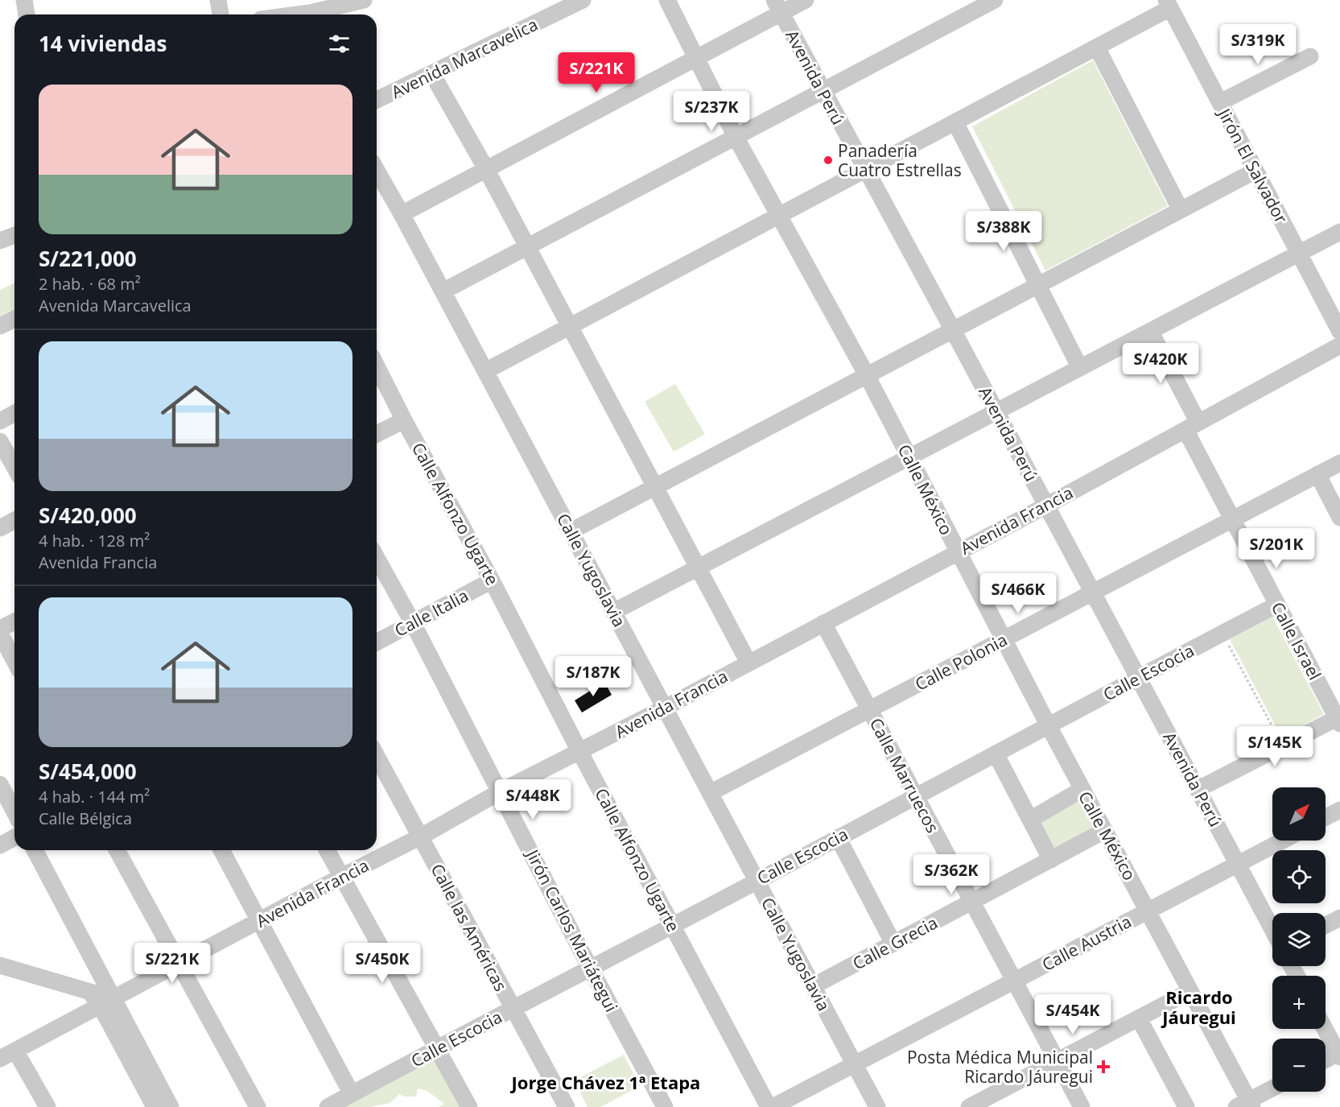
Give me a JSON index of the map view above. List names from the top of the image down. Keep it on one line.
{"streets":{"street":["Avenida Marcavelica","Avenida Perú","Jirón El Salvador","Calle México","Calle Alfonzo Ugarte","Avenida Francia","Calle Yugoslavia","Calle Italia","Calle Israel","Calle Polonia","Calle Escocia","Calle Marruecos","Calle las Américas","Jirón Carlos Mariátegui","Calle Grecia","Calle Austria"]},"crossings":[["Avenida Perú","Avenida Francia"],["Avenida Perú","Calle Polonia"],["Avenida Perú","Calle Escocia"],["Avenida Perú","Calle Austria"],["Calle México","Avenida Francia"],["Calle México","Calle Polonia"],["Calle México","Calle Escocia"],["Calle México","Calle Grecia"],["Calle México","Calle Austria"],["Calle Alfonzo Ugarte","Avenida Francia"],["Calle Alfonzo Ugarte","Calle Italia"],["Calle Alfonzo Ugarte","Calle Escocia"],["Calle Alfonzo Ugarte","Calle Austria"],["Avenida Francia","Calle Yugoslavia"],["Avenida Francia","Calle Israel"],["Avenida Francia","Calle Marruecos"],["Avenida Francia","Calle las Américas"],["Avenida Francia","Jirón Carlos Mariátegui"],["Calle Yugoslavia","Calle Polonia"],["Calle Yugoslavia","Calle Escocia"],["Calle Yugoslavia","Calle Grecia"],["Calle Yugoslavia","Calle Austria"],["Calle Italia","Jirón Carlos Mariátegui"],["Calle Israel","Calle Polonia"],["Calle Israel","Calle Escocia"],["Calle Polonia","Calle Marruecos"],["Calle Escocia","Calle Marruecos"],["Calle Escocia","Calle las Américas"],["Calle Escocia","Jirón Carlos Mariátegui"],["Calle Marruecos","Calle Grecia"],["Calle Marruecos","Calle Austria"]],"districts":["Ricardo Jáuregui","Jorge Chávez 1ª Etapa"],"places":{"other":["Panadería Cuatro Estrellas"],"health":["Posta Médica Municipal Ricardo Jáuregui"]},"north":"top right","page":{"heading":"14 viviendas","price":["S/319K","S/221K","S/237K","S/388K","S/420K","S/201K","S/466K","S/187K","S/145K","S/448K","S/362K","S/221K","S/450K","S/454K"],"list":[{"name":"S/221,000","note":"2 hab. · 68 m² · Avenida Marcavelica"},{"name":"S/420,000","note":"4 hab. · 128 m² · Avenida Francia"},{"name":"S/454,000","note":"4 hab. · 144 m² · Calle Bélgica"}],"map_buttons":["+","−"]}}
